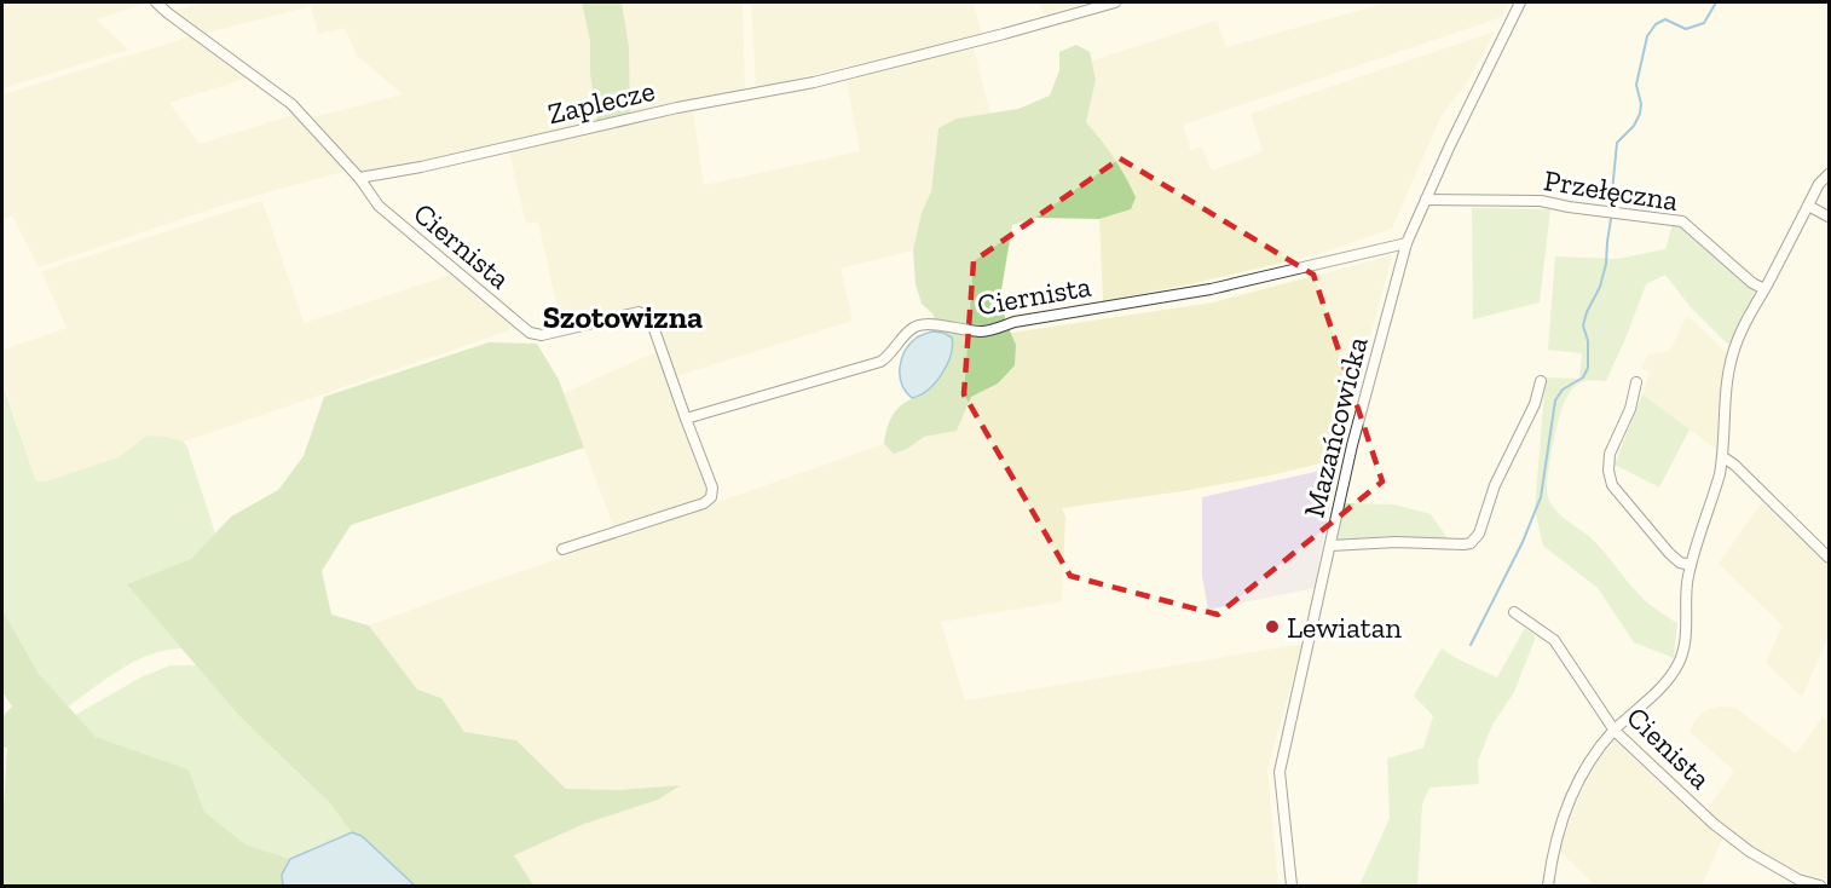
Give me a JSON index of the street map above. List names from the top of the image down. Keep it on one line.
{"streets":{"street":["Zaplecze","Przełęczna","Ciernista","Mazańcowicka","Cienista"]},"crossings":[["Zaplecze","Ciernista"],["Przełęczna","Mazańcowicka"],["Ciernista","Mazańcowicka"]],"districts":["Szotowizna"],"places":["Lewiatan"]}
